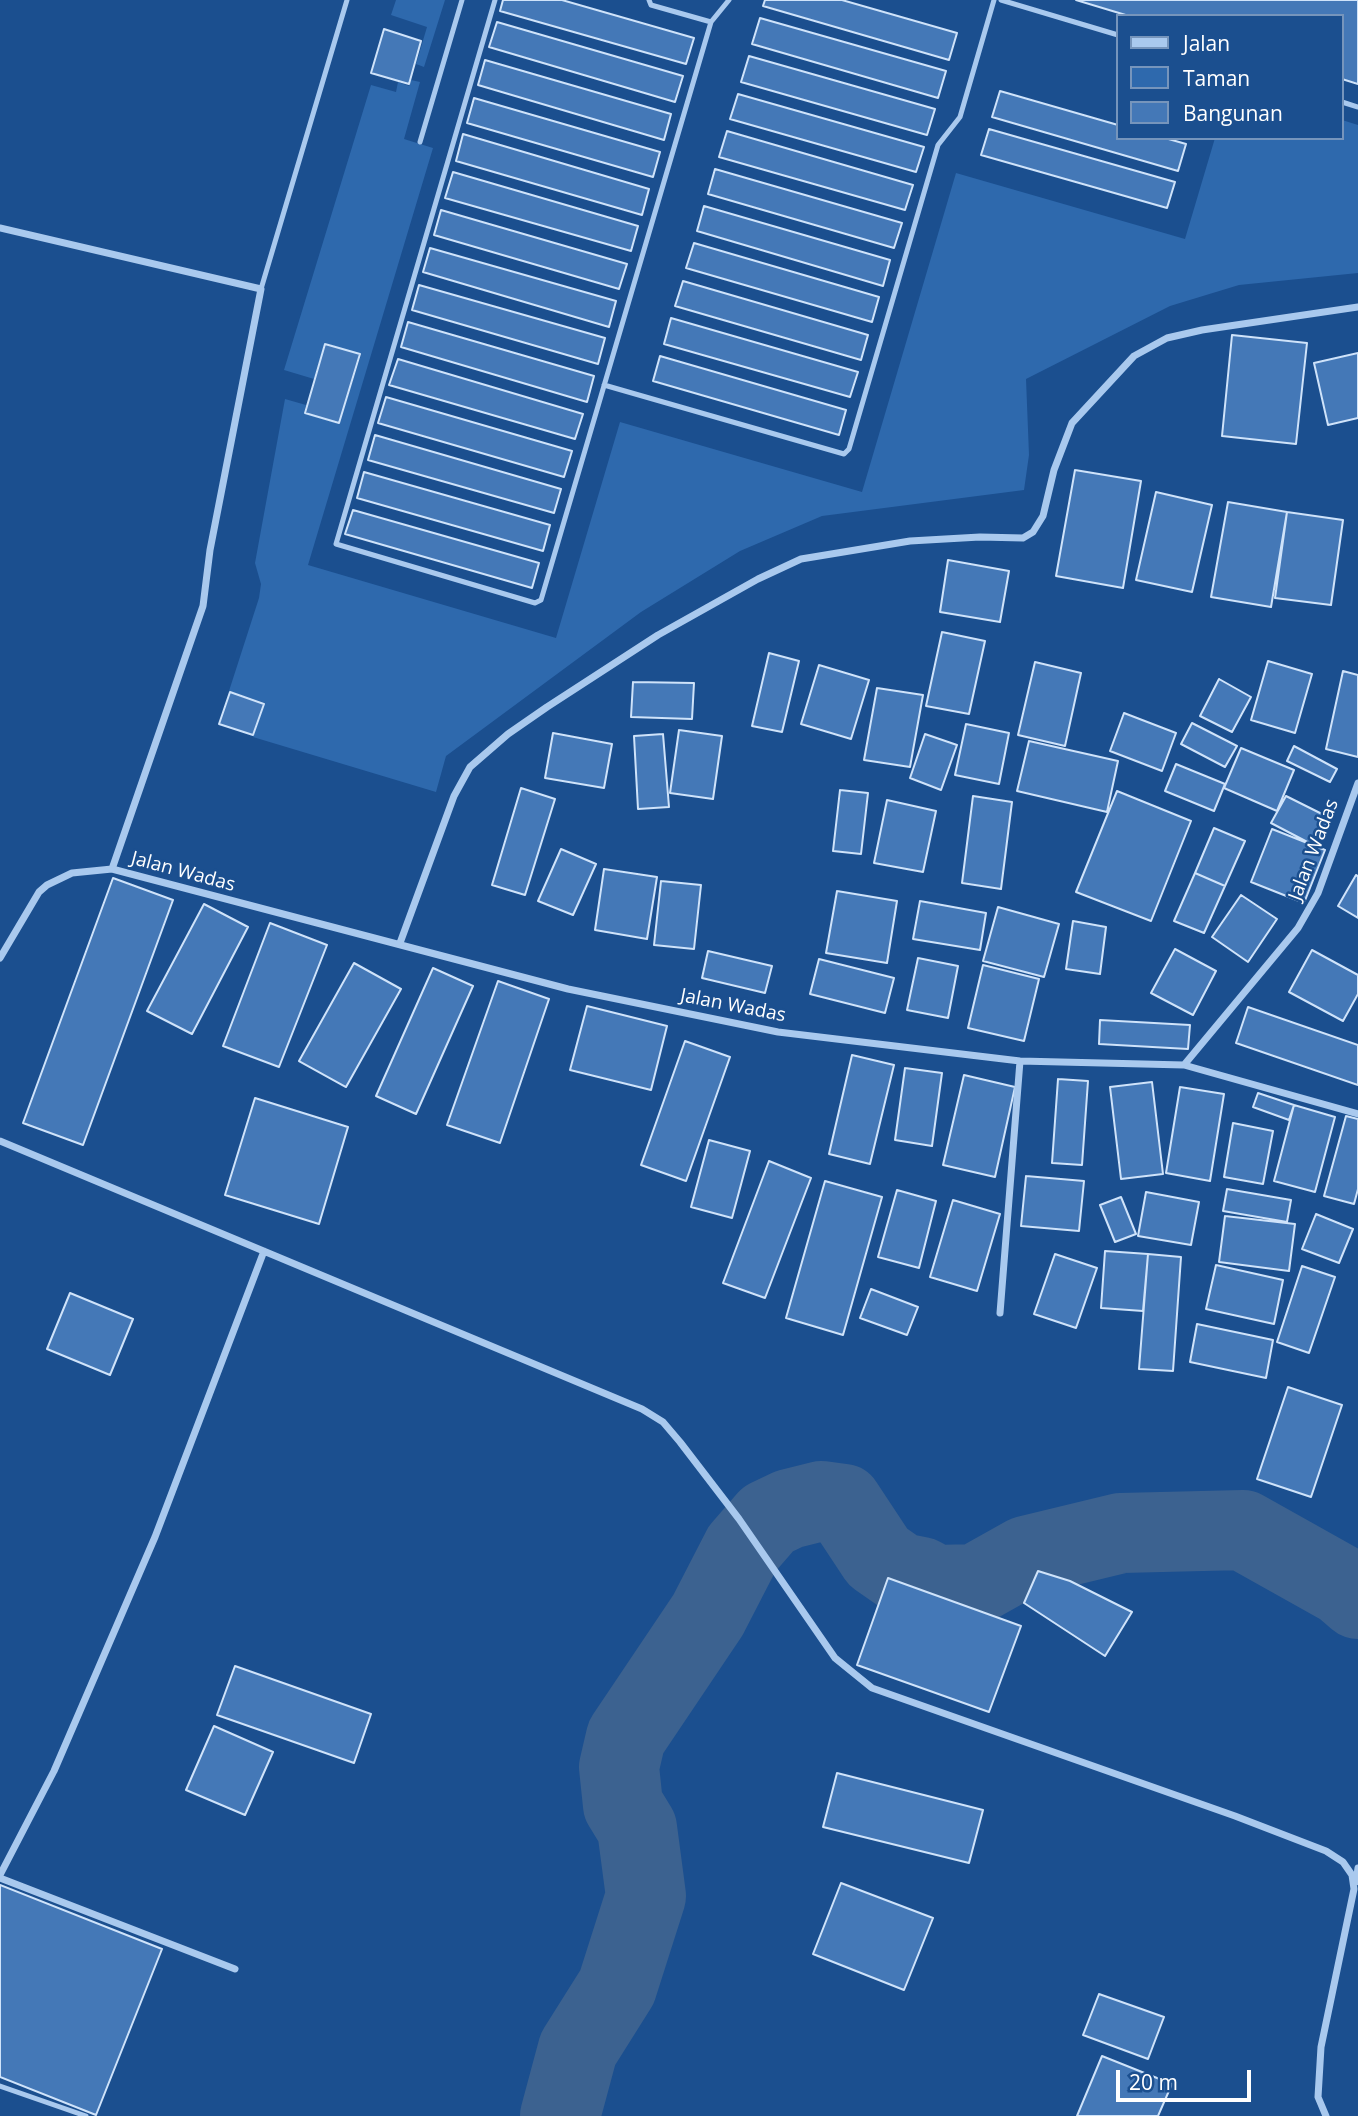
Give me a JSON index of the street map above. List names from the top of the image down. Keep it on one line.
{"streets":{"street":["Jalan Wadas"]},"legend":["Jalan","Taman","Bangunan"],"scale_bar":"20 m"}
